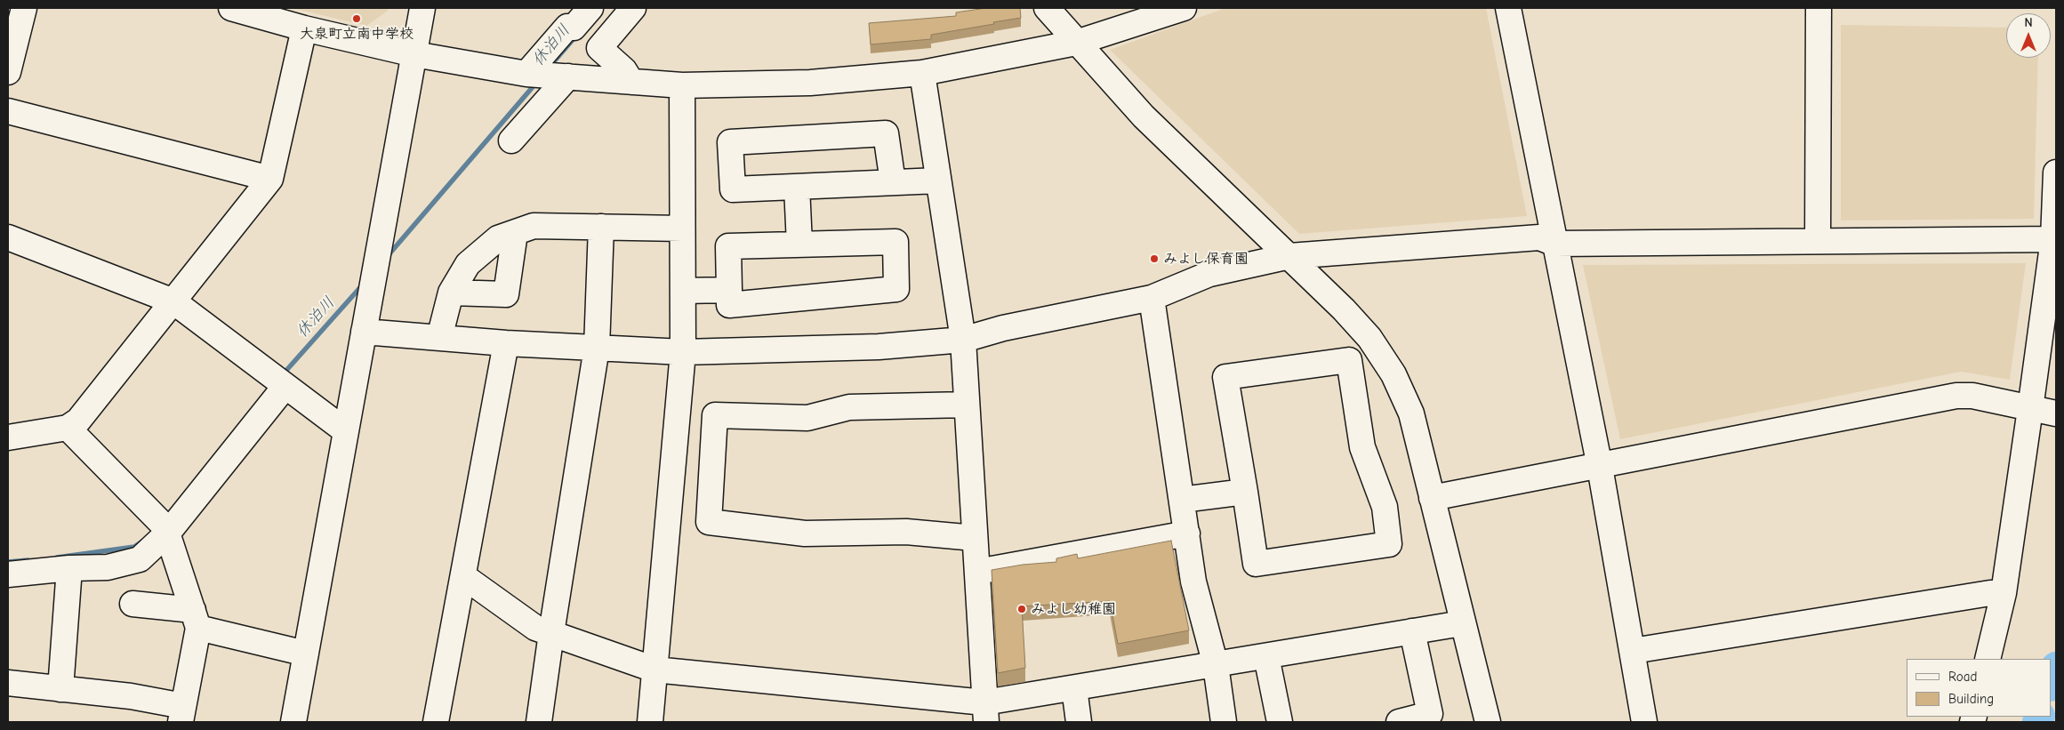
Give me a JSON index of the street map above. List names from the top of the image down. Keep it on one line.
{"water":["休泊川"],"places":["大泉町立南中学校","みよし保育園","みよし幼稚園"],"legend":["Road","Building"],"north":"top"}
